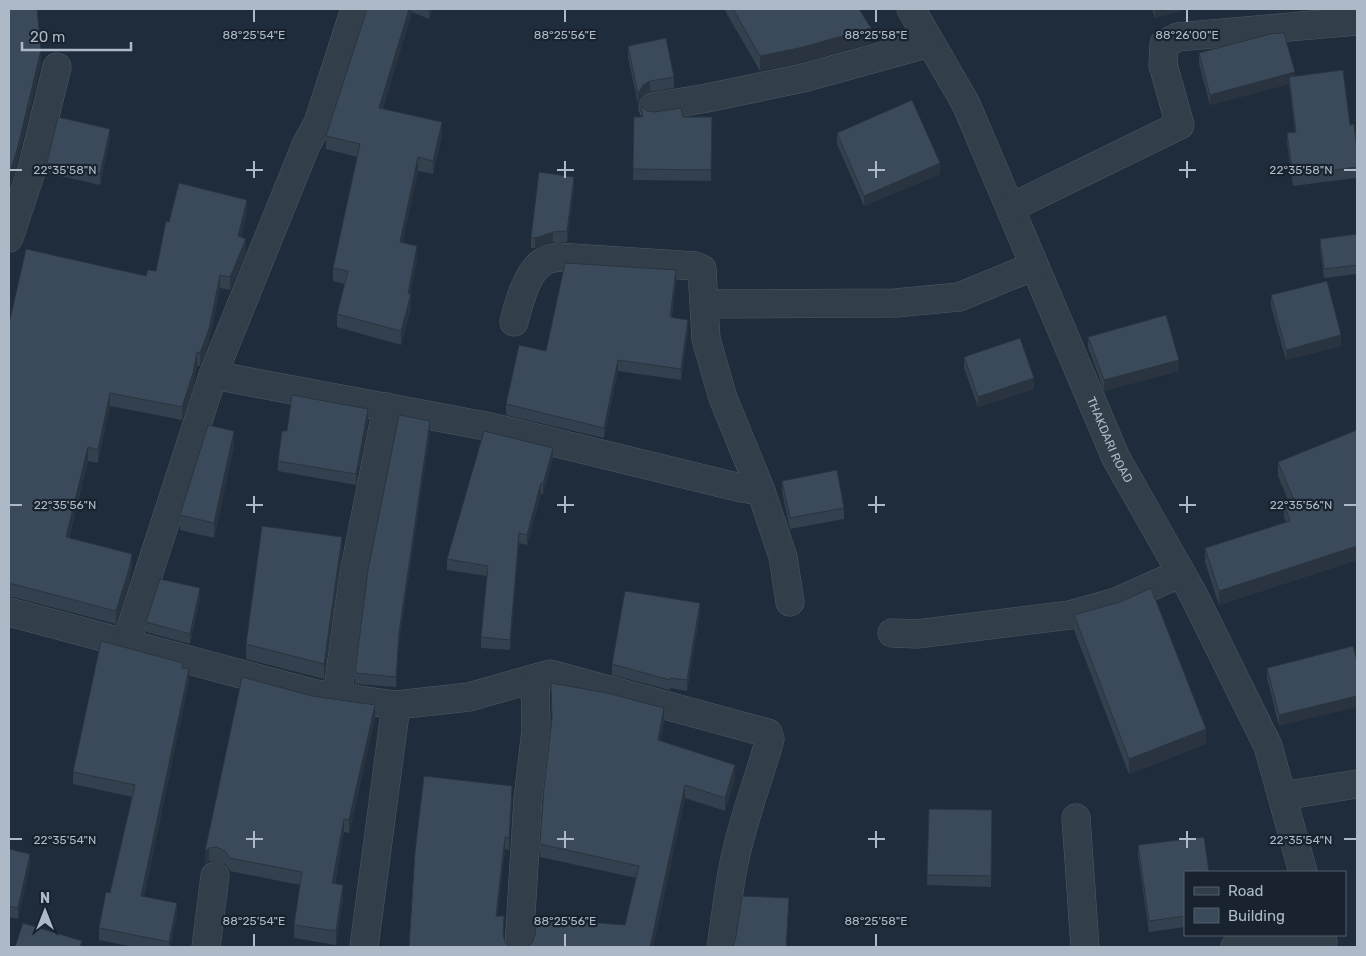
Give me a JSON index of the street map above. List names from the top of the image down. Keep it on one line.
{"streets":{"street":["THAKDARI ROAD"]},"legend":["Road","Building"],"scale_bar":"20 m","north":"top","coordinates":["88°25'54\"E","88°25'56\"E","88°25'58\"E","88°26'00\"E","22°35'58\"N","22°35'56\"N","22°35'54\"N"]}
